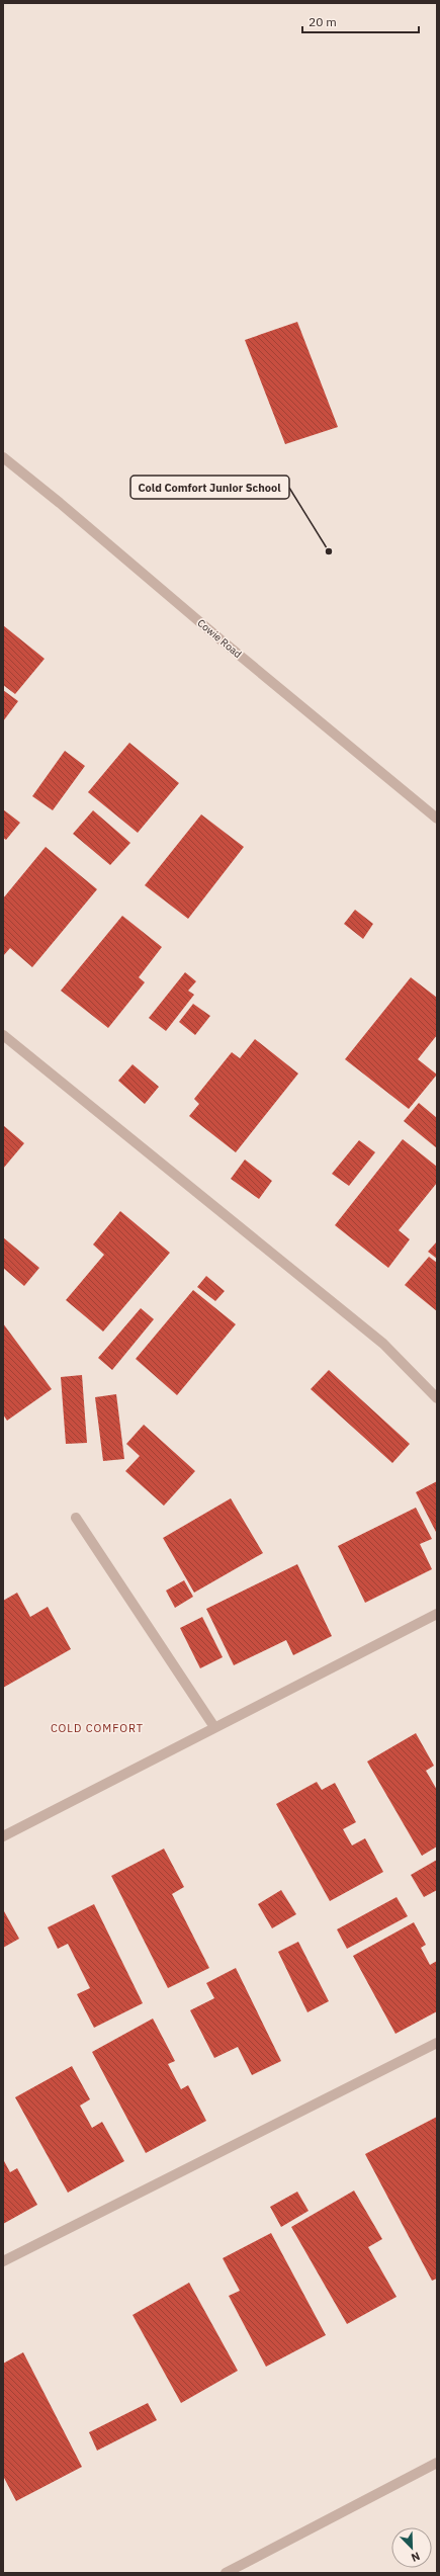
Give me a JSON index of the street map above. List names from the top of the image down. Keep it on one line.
{"streets":{"street":["Cowie Road"]},"districts":["COLD COMFORT"],"places":["Cold Comfort Junior School"],"scale_bar":"20 m","north":"bottom right"}
